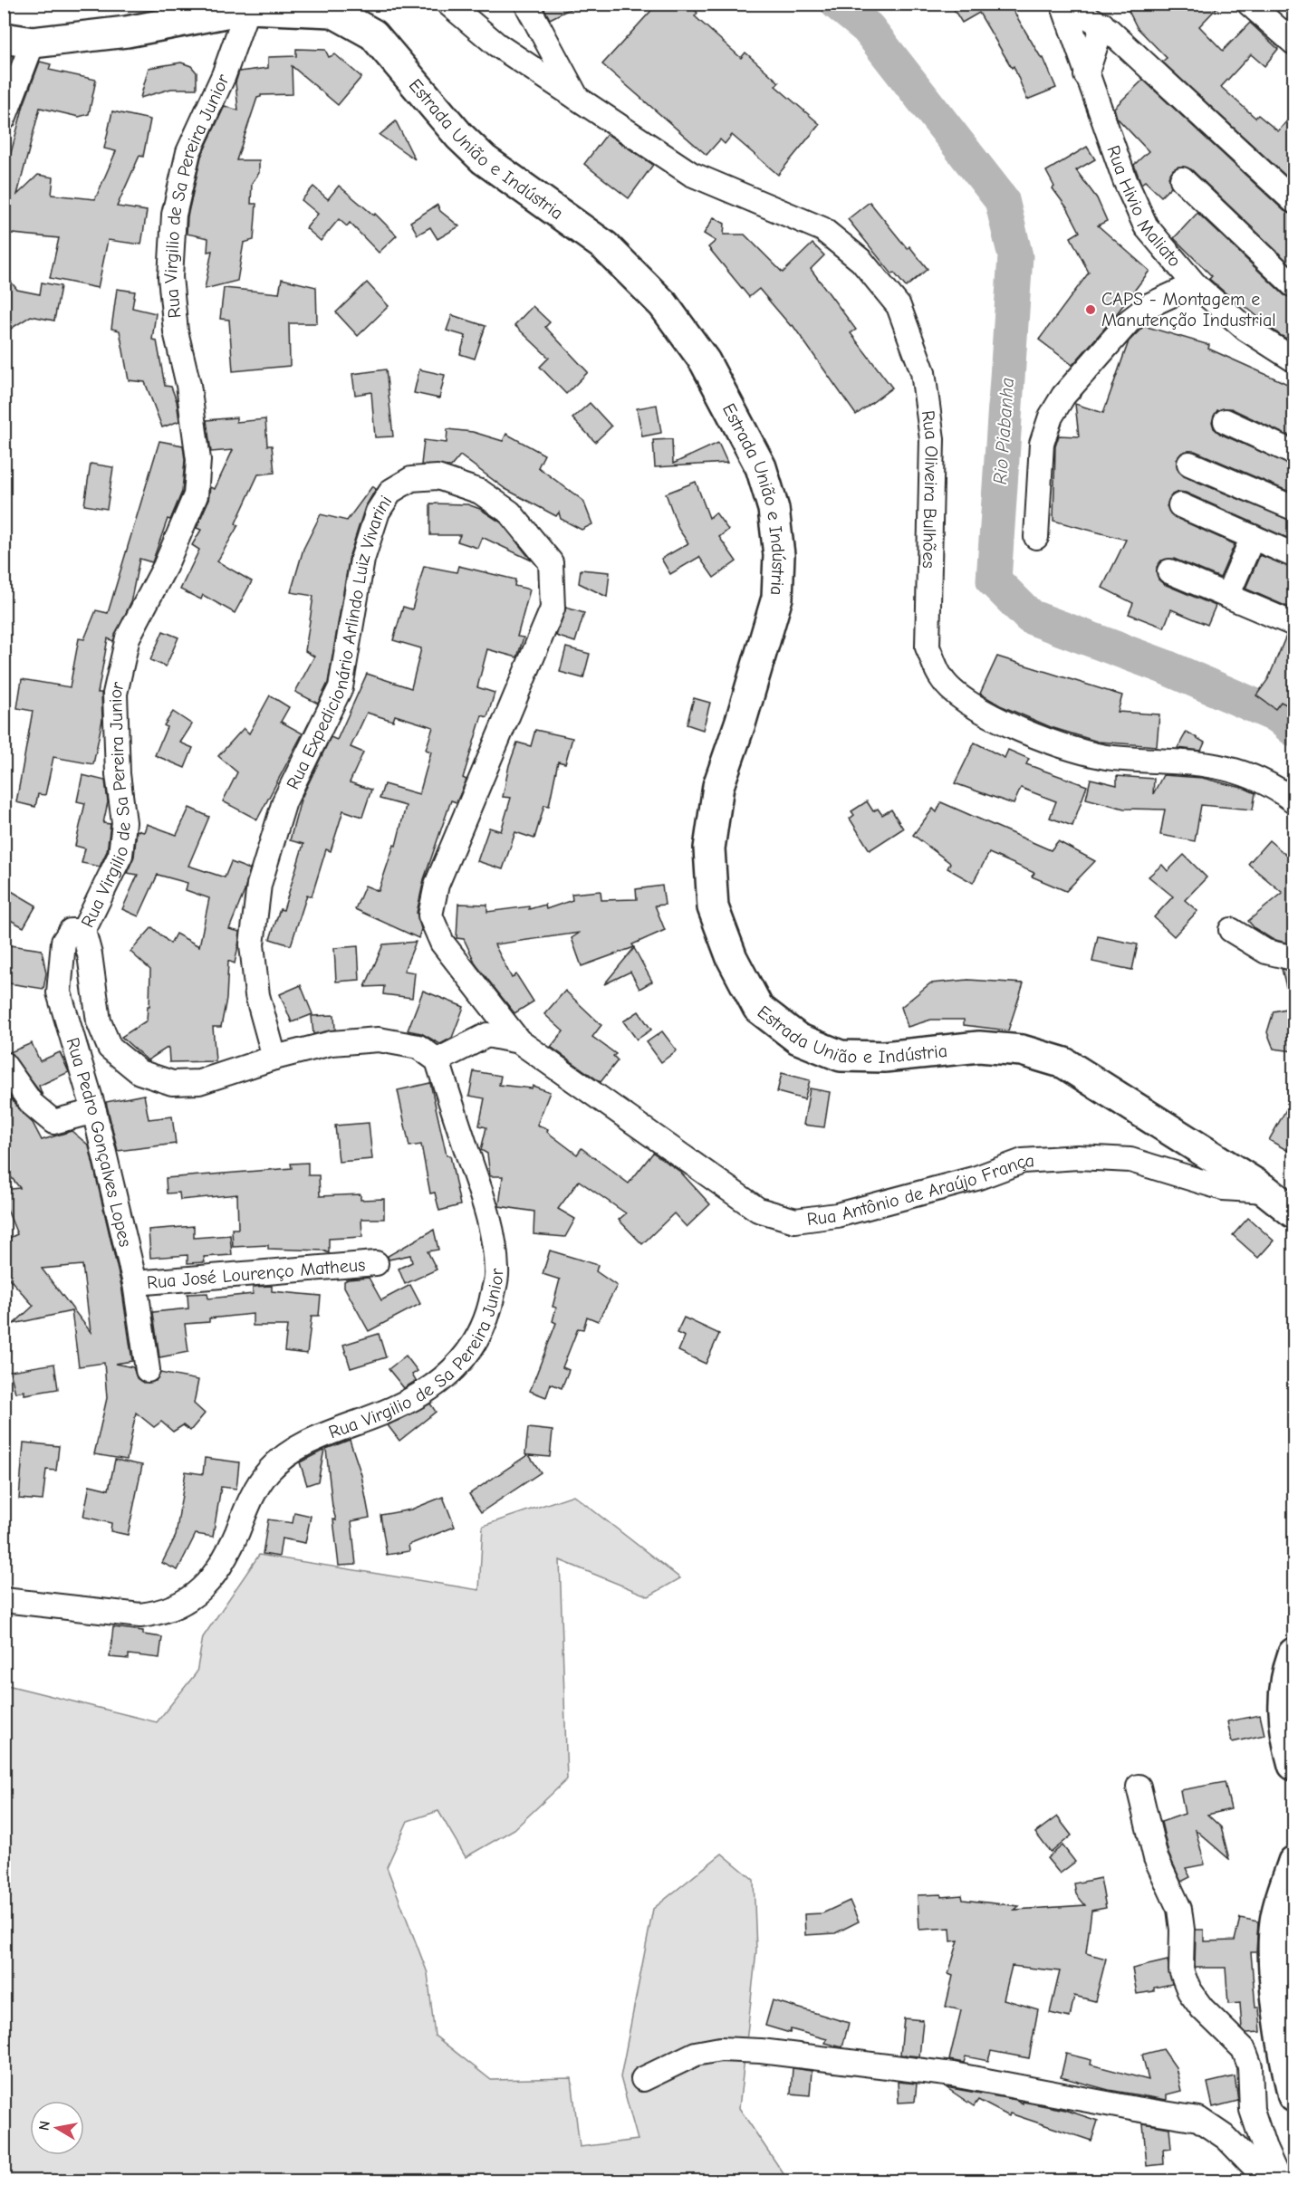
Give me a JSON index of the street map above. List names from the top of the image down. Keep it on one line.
{"streets":{"main road":["Estrada União e Indústria"],"street":["Rua Virgilio de Sa Pereira Junior","Rua Hivio Maliato","Rua Oliveira Bulhões","Rua Expedicionário Arlindo Luiz Vivarini","Rua Pedro Gonçalves Lopes","Rua Antônio de Araújo França","Rua José Lourenço Matheus"]},"crossings":[["Estrada União e Indústria","Rua Virgilio de Sa Pereira Junior"],["Estrada União e Indústria","Rua Antônio de Araújo França"],["Rua Virgilio de Sa Pereira Junior","Rua Expedicionário Arlindo Luiz Vivarini"],["Rua Virgilio de Sa Pereira Junior","Rua Pedro Gonçalves Lopes"],["Rua Virgilio de Sa Pereira Junior","Rua Antônio de Araújo França"],["Rua Expedicionário Arlindo Luiz Vivarini","Rua Antônio de Araújo França"],["Rua Pedro Gonçalves Lopes","Rua José Lourenço Matheus"]],"water":["Rio Piabanha"],"places":["CAPS - Montagem e Manutenção Industrial"],"north":"left"}
